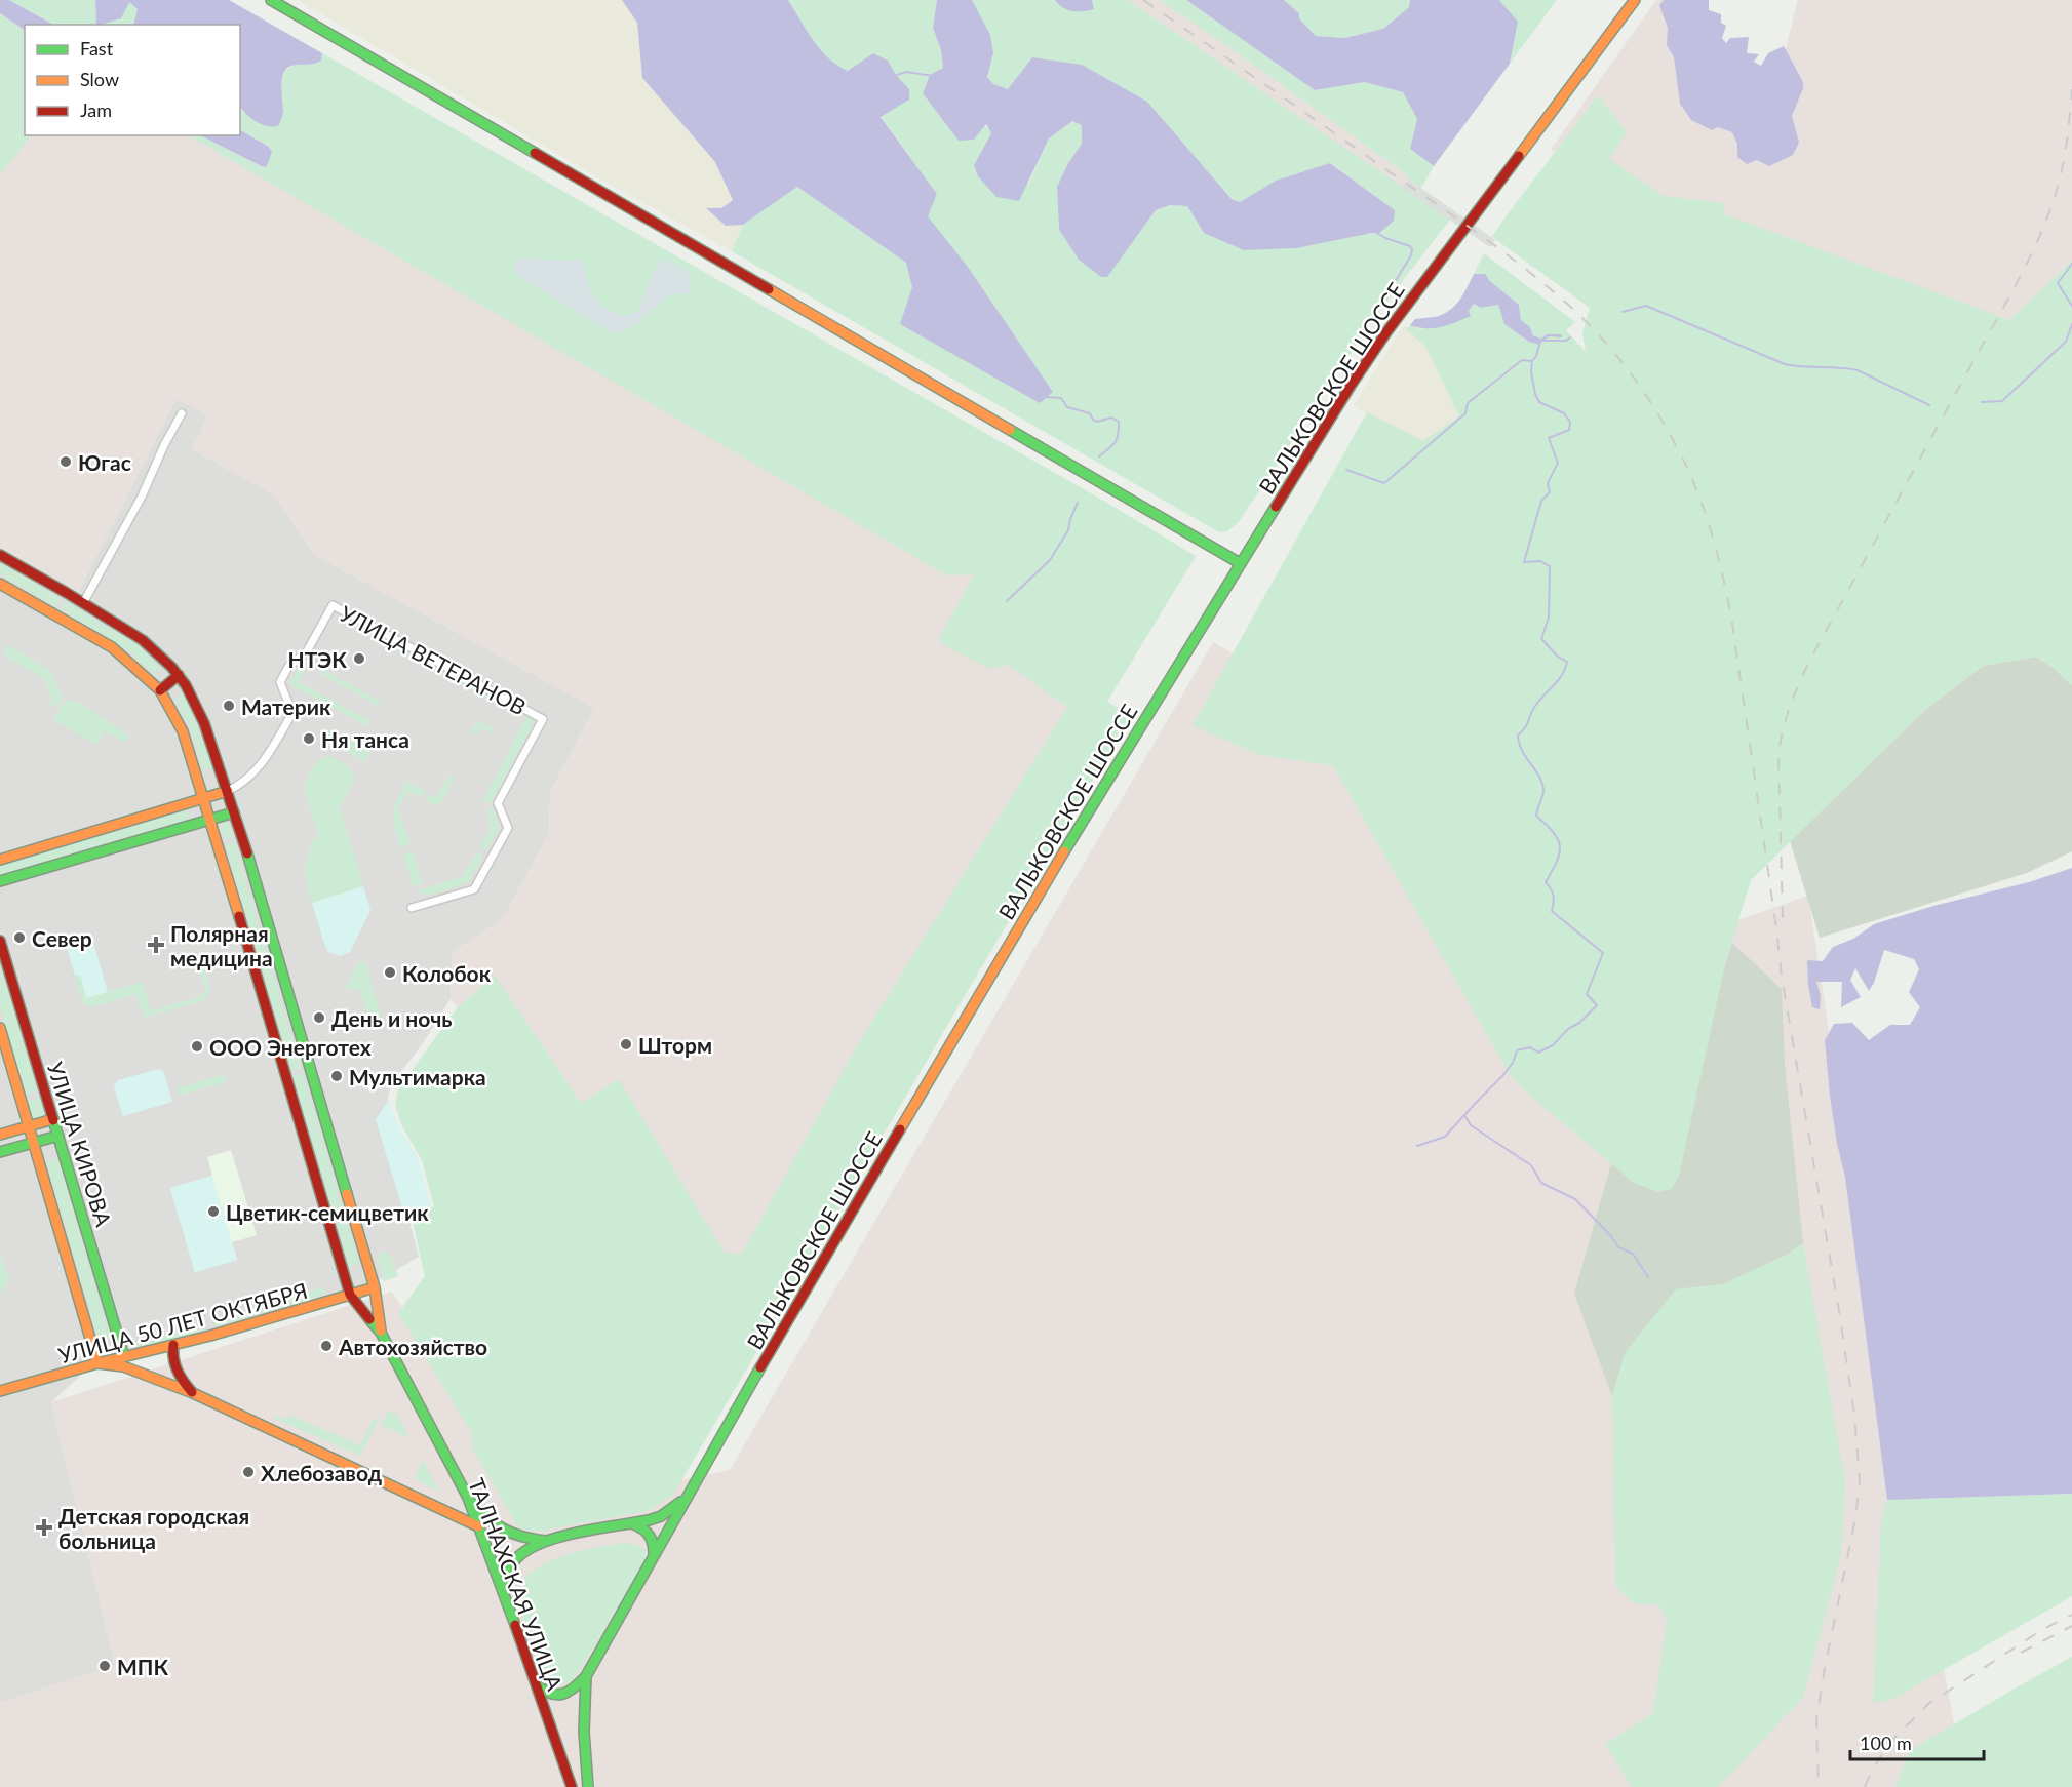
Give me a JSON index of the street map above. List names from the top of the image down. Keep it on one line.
{"streets":{"street":["ВАЛЬКОВСКОЕ ШОССЕ","УЛИЦА ВЕТЕРАНОВ","УЛИЦА КИРОВА","УЛИЦА 50 ЛЕТ ОКТЯБРЯ","ТАЛНАХСКАЯ УЛИЦА"]},"crossings":[["ВАЛЬКОВСКОЕ ШОССЕ","ТАЛНАХСКАЯ УЛИЦА"],["УЛИЦА ВЕТЕРАНОВ","ТАЛНАХСКАЯ УЛИЦА"],["УЛИЦА КИРОВА","УЛИЦА 50 ЛЕТ ОКТЯБРЯ"],["УЛИЦА 50 ЛЕТ ОКТЯБРЯ","ТАЛНАХСКАЯ УЛИЦА"]],"places":{"other":["Югас","НТЭК","Материк","Ня танса","Север","Колобок","День и ночь","Шторм","ООО Энерготех","Мультимарка","Цветик-семицветик","Автохозяйство","Хлебозавод","МПК"],"health":["Полярная медицина","Детская городская больница"]},"legend":["Fast","Slow","Jam"],"scale_bar":"100 m"}
